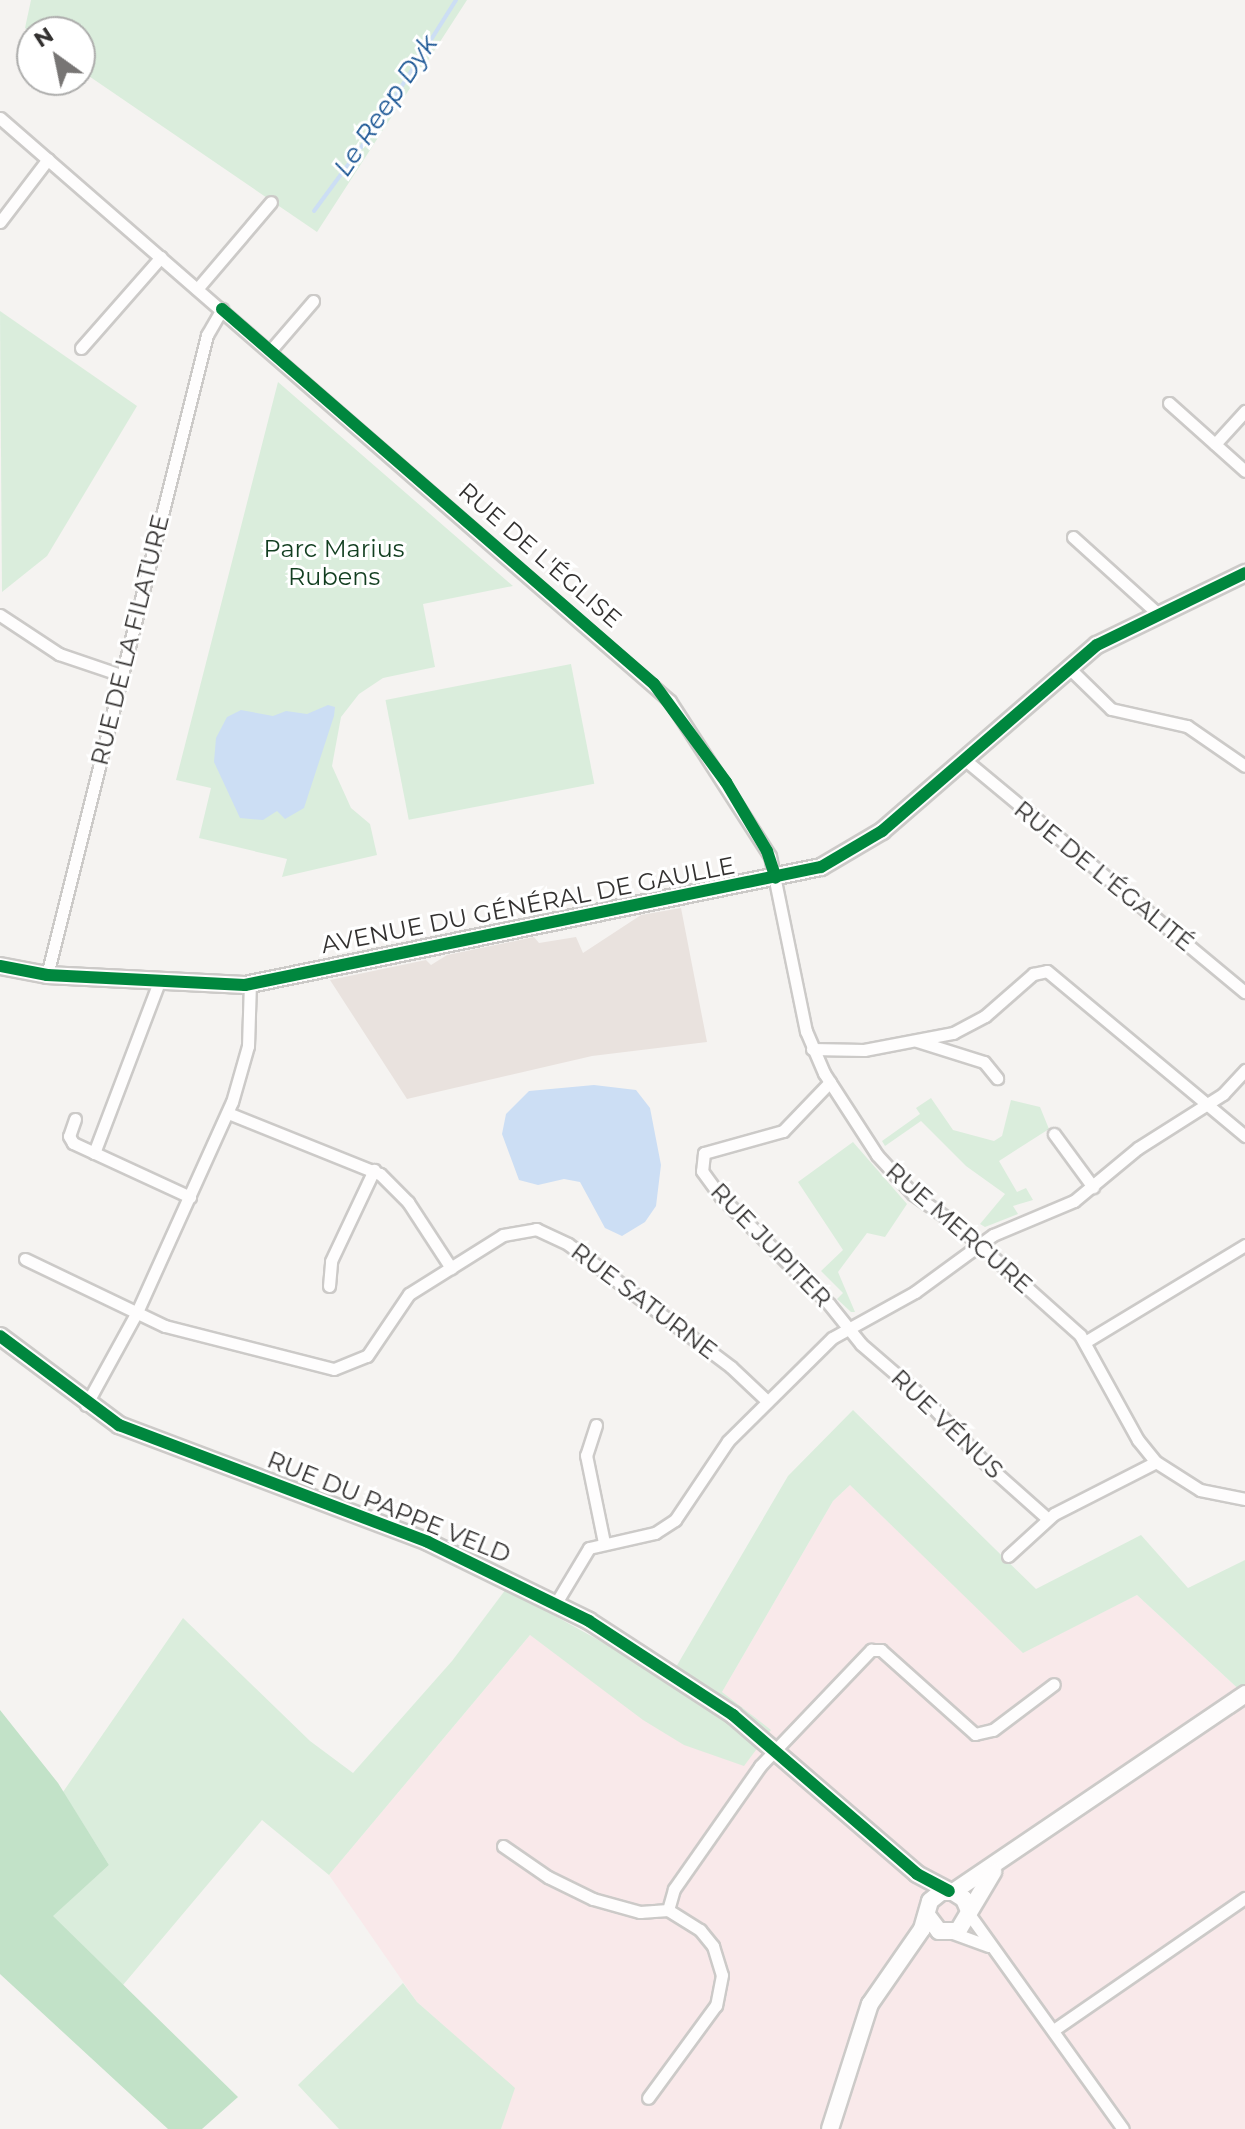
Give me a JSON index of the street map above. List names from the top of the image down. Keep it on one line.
{"streets":{"street":["RUE DE L'ÉGLISE","RUE DE LA FILATURE","RUE DE L'ÉGALITÉ","AVENUE DU GÉNÉRAL DE GAULLE","RUE MERCURE","RUE JUPITER","RUE SATURNE","RUE VÉNUS","RUE DU PAPPE VELD"]},"crossings":[["RUE DE L'ÉGLISE","RUE DE LA FILATURE"],["RUE DE L'ÉGLISE","AVENUE DU GÉNÉRAL DE GAULLE"],["RUE DE L'ÉGLISE","RUE MERCURE"],["RUE DE LA FILATURE","AVENUE DU GÉNÉRAL DE GAULLE"],["RUE DE L'ÉGALITÉ","AVENUE DU GÉNÉRAL DE GAULLE"],["AVENUE DU GÉNÉRAL DE GAULLE","RUE MERCURE"],["RUE MERCURE","RUE JUPITER"],["RUE JUPITER","RUE VÉNUS"]],"water":["Le Reep Dyk"],"parks":["Parc Marius Rubens"],"north":"top left"}
